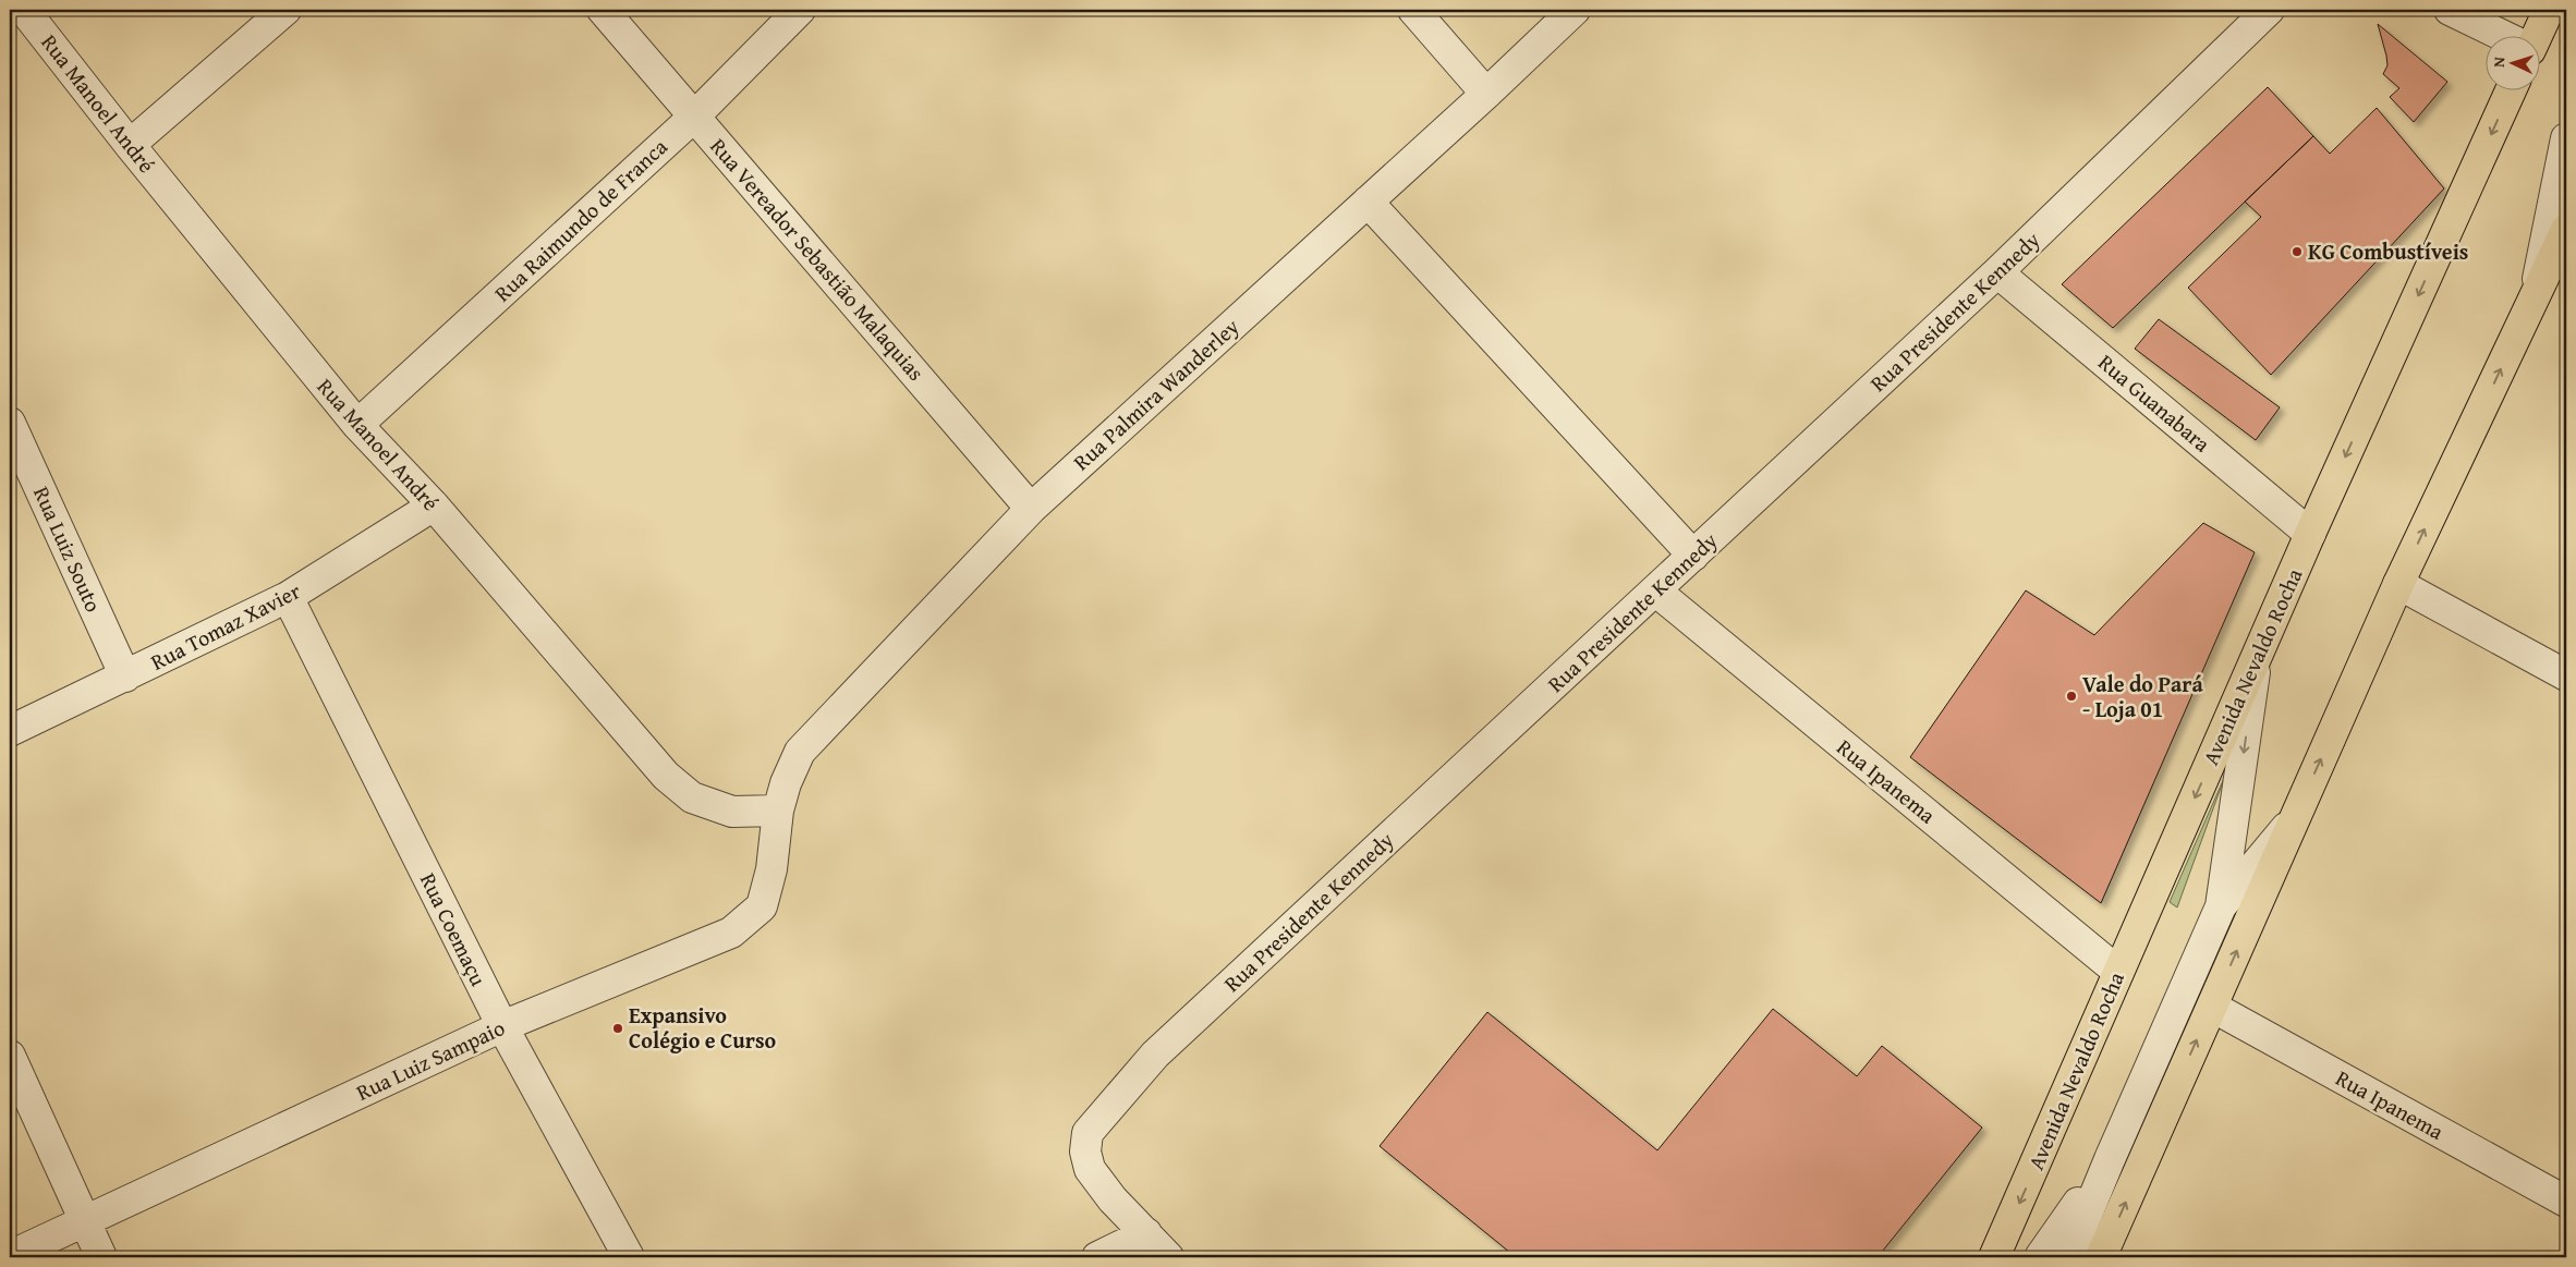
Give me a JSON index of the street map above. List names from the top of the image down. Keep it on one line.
{"streets":{"highway":["Avenida Nevaldo Rocha"],"street":["Rua Manoel André","Rua Raimundo de Franca","Rua Vereador Sebastião Malaquias","Rua Presidente Kennedy","Rua Palmira Wanderley","Rua Guanabara","Rua Luiz Souto","Rua Tomaz Xavier","Rua Ipanema","Rua Coemaçu","Rua Luiz Sampaio"]},"crossings":[["Rua Manoel André","Rua Raimundo de Franca"],["Rua Manoel André","Rua Palmira Wanderley"],["Rua Manoel André","Rua Tomaz Xavier"],["Rua Manoel André","Rua Luiz Sampaio"],["Rua Raimundo de Franca","Rua Vereador Sebastião Malaquias"],["Rua Vereador Sebastião Malaquias","Rua Palmira Wanderley"],["Rua Presidente Kennedy","Rua Guanabara"],["Rua Presidente Kennedy","Rua Ipanema"],["Rua Palmira Wanderley","Rua Luiz Sampaio"],["Rua Guanabara","Avenida Nevaldo Rocha"],["Rua Luiz Souto","Rua Tomaz Xavier"],["Rua Tomaz Xavier","Rua Coemaçu"],["Avenida Nevaldo Rocha","Rua Ipanema"],["Rua Coemaçu","Rua Luiz Sampaio"]],"places":["KG Combustíveis","Vale do Pará - Loja 01","Expansivo Colégio e Curso"],"north":"left"}
